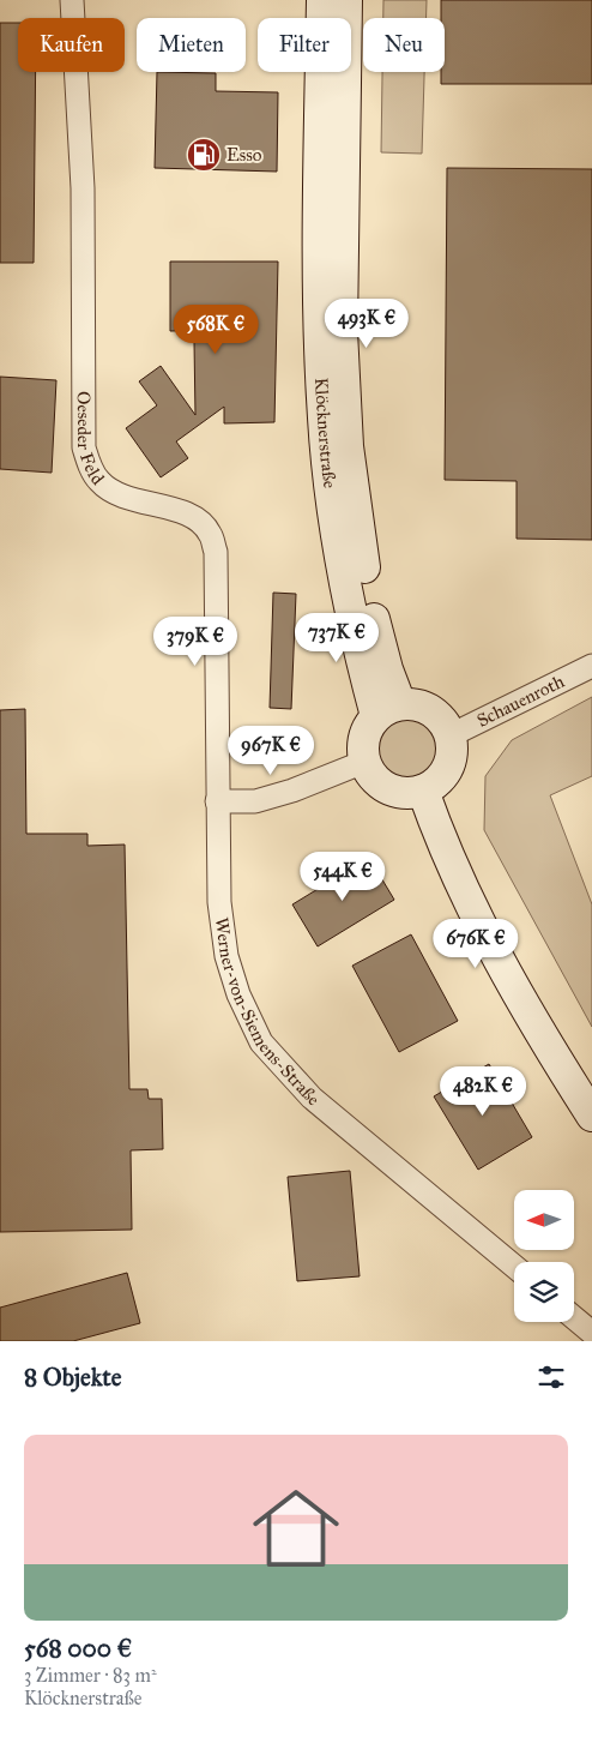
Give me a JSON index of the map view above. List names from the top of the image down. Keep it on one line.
{"streets":{"main road":["Klöcknerstraße"],"street":["Oeseder Feld","Schauenroth","Werner-von-Siemens-Straße"]},"crossings":[["Klöcknerstraße","Schauenroth"],["Oeseder Feld","Werner-von-Siemens-Straße"]],"places":{"fuel station":["Esso"]},"north":"left","page":{"chip":["Kaufen","Mieten","Filter","Neu"],"price":["493K €","568K €","737K €","379K €","967K €","544K €","676K €","482K €"],"heading":"8 Objekte","list":[{"name":"568 000 €","note":"3 Zimmer · 83 m² · Klöcknerstraße"}]}}
